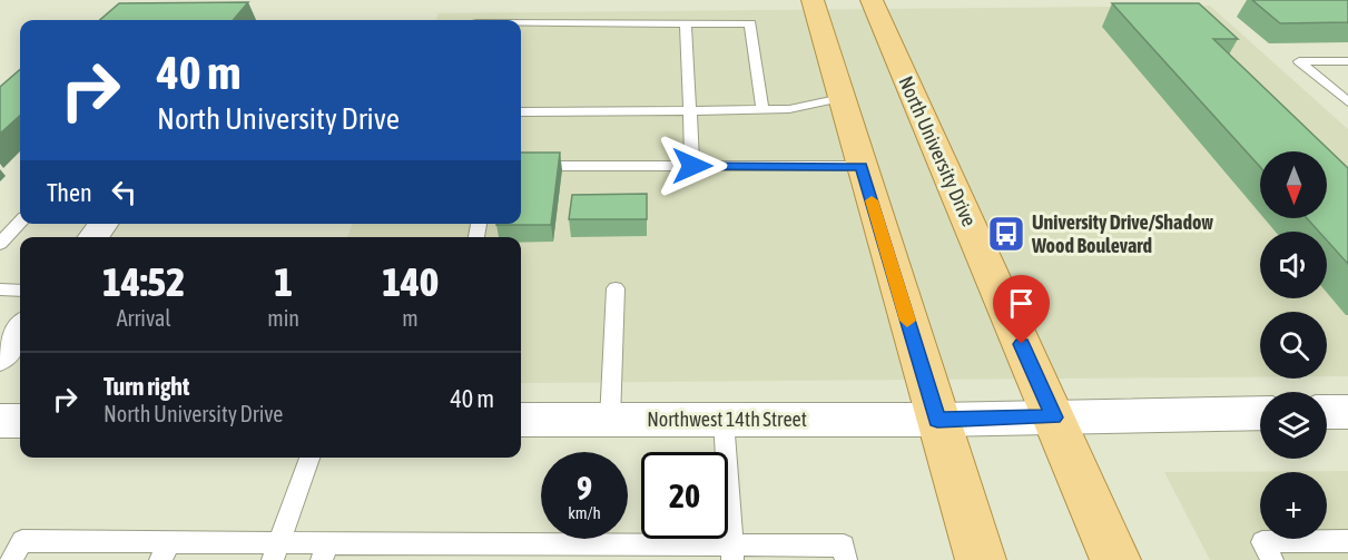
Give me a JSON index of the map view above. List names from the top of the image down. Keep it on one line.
{"streets":{"main road":["North University Drive"],"street":["Northwest 14th Street"]},"crossings":[["North University Drive","Northwest 14th Street"]],"places":{"bus stop":["University Drive/Shadow Wood Boulevard"]},"north":"bottom","page":{"turn":["40 m","North University Drive"],"map_buttons":"+","then":"Then","eta":["14:52","Arrival","1","min","140","m"],"list":[{"name":"Turn right","note":"North University Drive","value":"40 m"}],"speed":"9 km/h","limit":"20"}}
